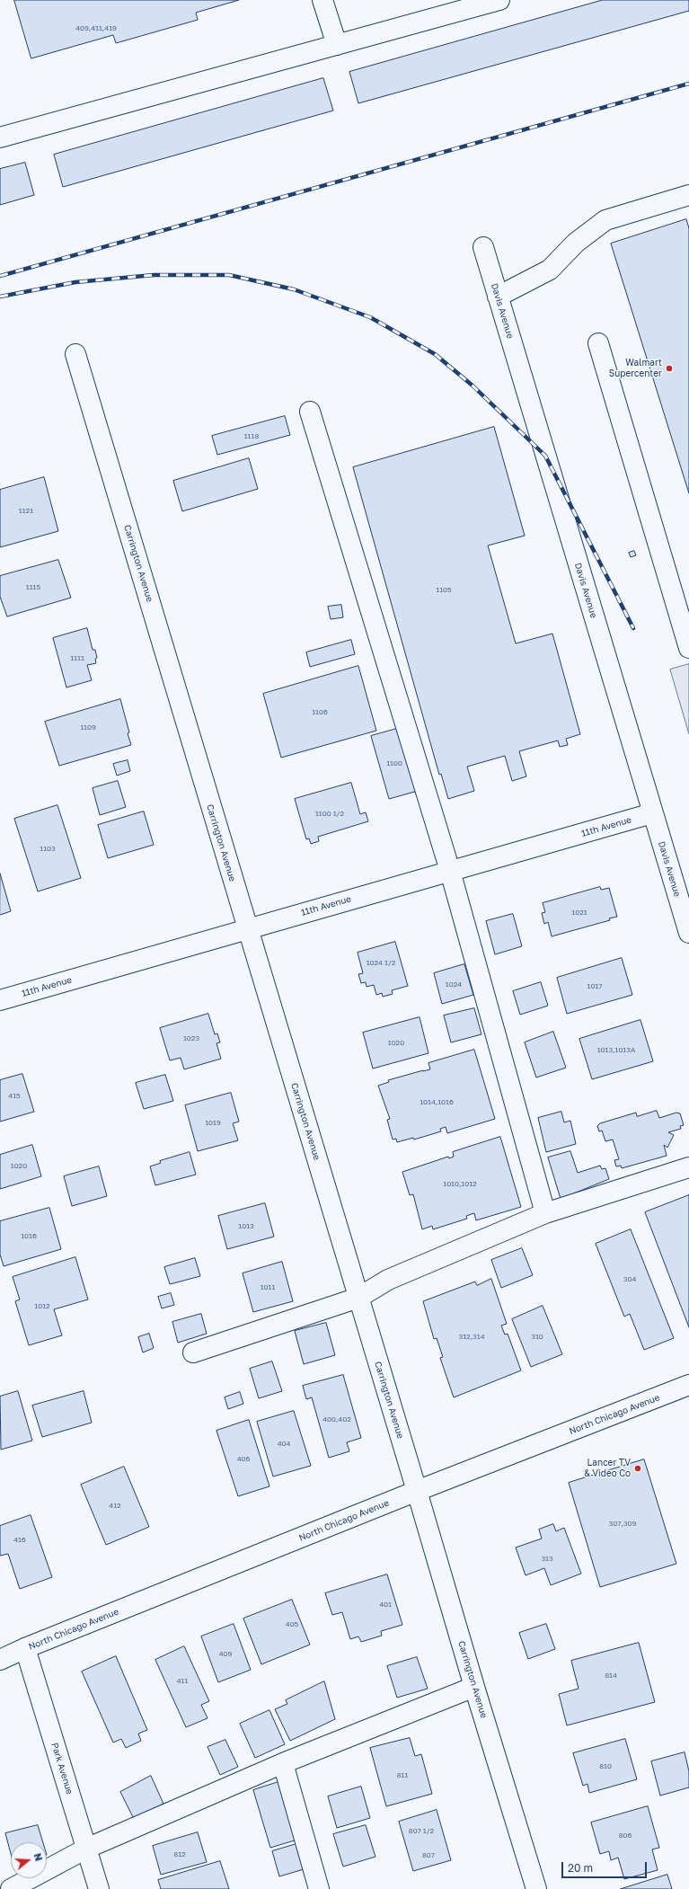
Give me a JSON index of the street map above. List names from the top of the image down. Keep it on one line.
{"streets":{"street":["Davis Avenue","Carrington Avenue","11th Avenue","North Chicago Avenue","Park Avenue"]},"crossings":[["Davis Avenue","11th Avenue"],["Carrington Avenue","11th Avenue"],["Carrington Avenue","North Chicago Avenue"],["North Chicago Avenue","Park Avenue"]],"places":["Walmart Supercenter","Lancer TV & Video Co"],"house_numbers":["409,411,419","1118","1121","1115","1105","1111","1106","1109","1100","1100 1/2","1103","1021","1024 1/2","1024","1017","1023","1020","1013,1013A","415","1014,1016","1019","1020","1010,1012","1013","1016","304","1011","1012","312,314","310","400,402","404","406","412","307,309","416","313","401","405","409","814","411","810","811","807 1/2","806","812","807"],"scale_bar":"20 m","north":"right"}
